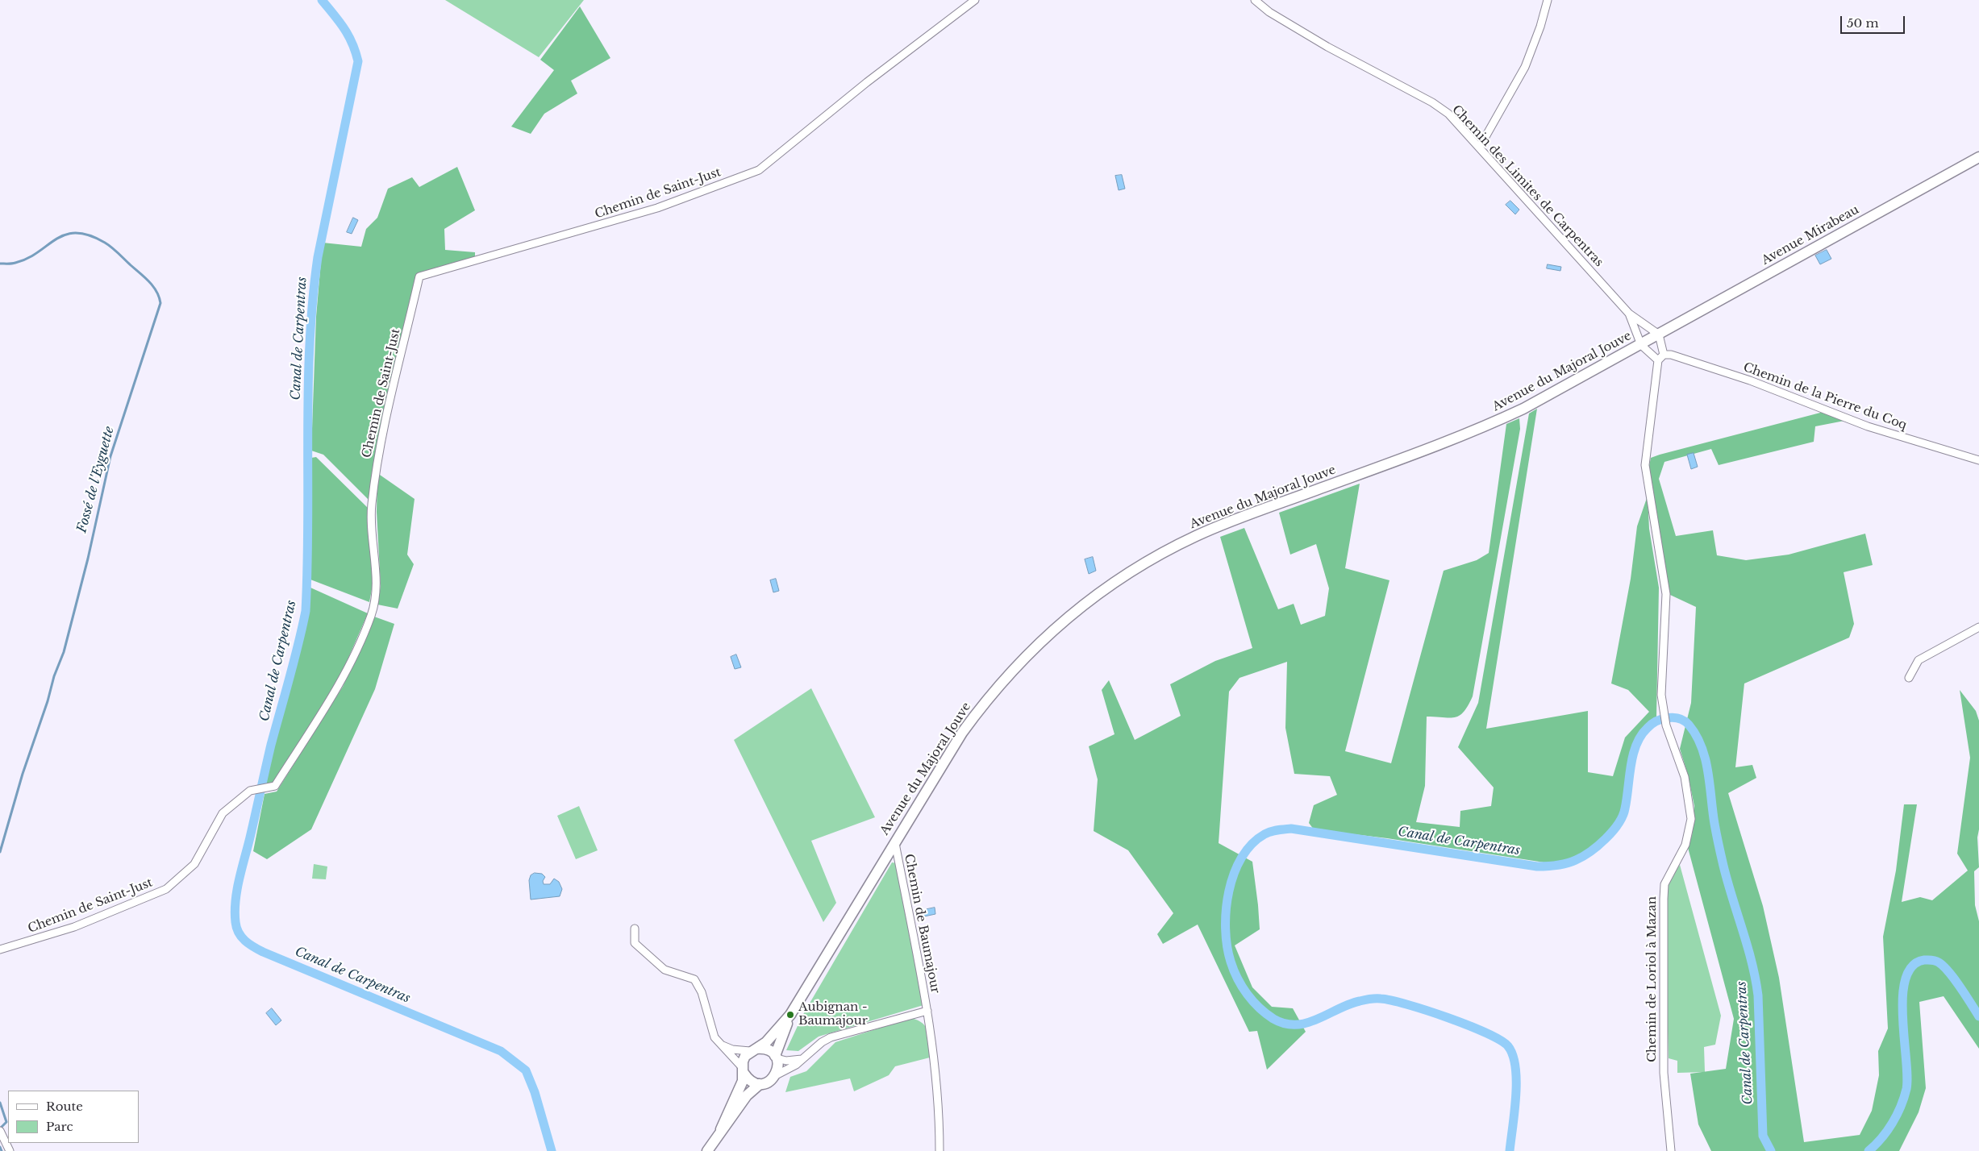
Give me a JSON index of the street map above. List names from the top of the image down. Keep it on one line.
{"streets":{"main road":["Avenue Mirabeau","Avenue du Majoral Jouve"],"street":["Chemin des Limites de Carpentras","Chemin de Saint-Just","Chemin de la Pierre du Coq","Chemin de Baumajour","Chemin de Loriol à Mazan"]},"crossings":[["Chemin des Limites de Carpentras","Avenue Mirabeau"],["Chemin des Limites de Carpentras","Avenue du Majoral Jouve"],["Avenue Mirabeau","Avenue du Majoral Jouve"],["Avenue du Majoral Jouve","Chemin de Baumajour"]],"water":["Canal de Carpentras","Fossé de l'Eyguette"],"places":["Aubignan - Baumajour"],"legend":["Route","Parc"],"scale_bar":"50 m"}
